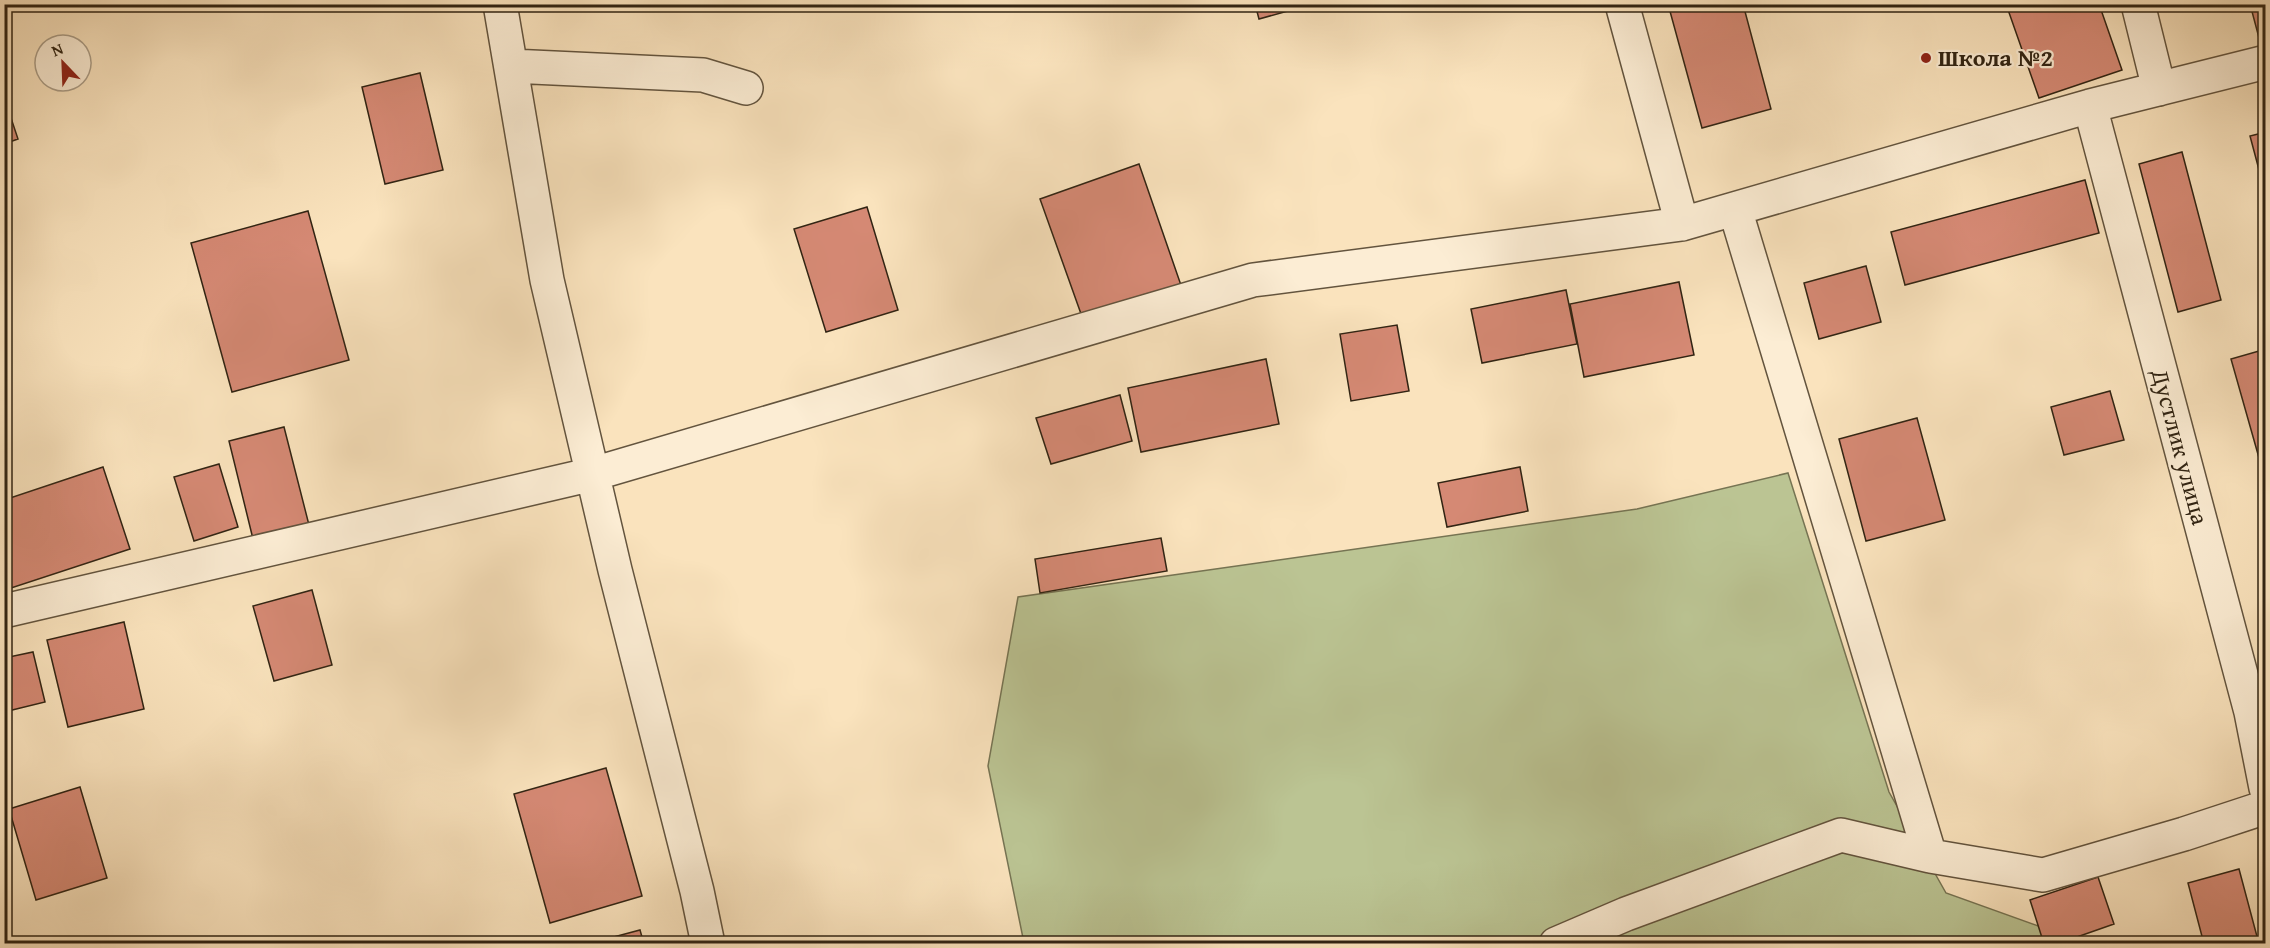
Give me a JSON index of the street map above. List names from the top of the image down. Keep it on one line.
{"streets":{"street":["Дустлик улица"]},"places":["Школа №2"],"north":"top left"}
